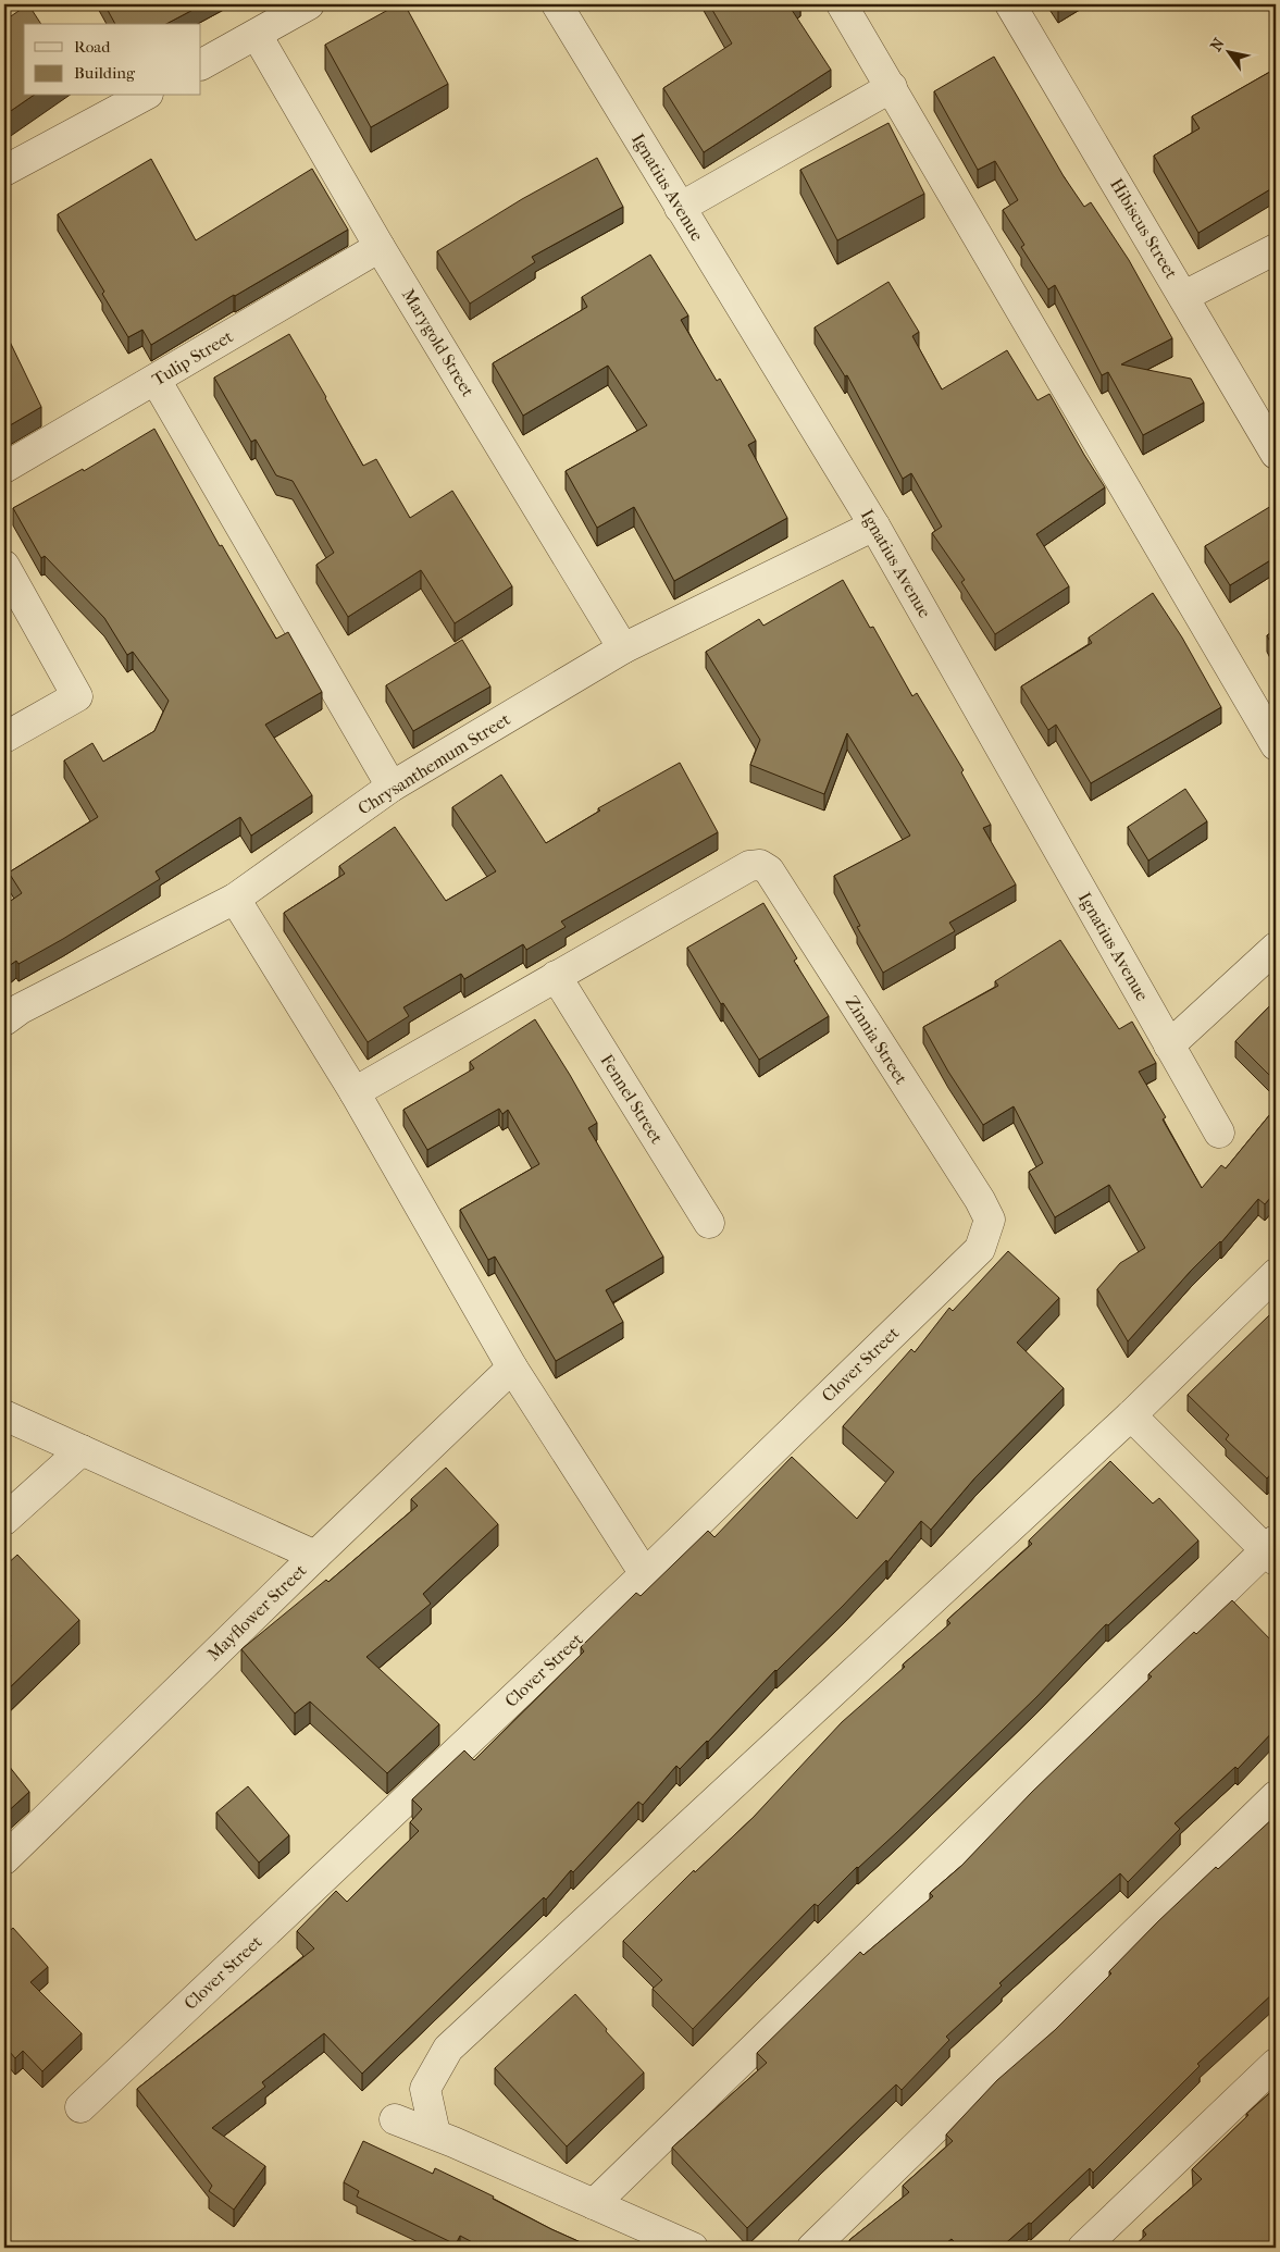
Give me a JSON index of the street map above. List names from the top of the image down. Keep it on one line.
{"streets":{"street":["Ignatius Avenue","Hibiscus Street","Marygold Street","Tulip Street","Chrysanthemum Street","Zinnia Street","Fennel Street","Clover Street","Mayflower Street"]},"crossings":[["Ignatius Avenue","Chrysanthemum Street"],["Marygold Street","Tulip Street"],["Marygold Street","Chrysanthemum Street"],["Zinnia Street","Fennel Street"],["Zinnia Street","Clover Street"]],"legend":["Road","Building"],"north":"top left"}
